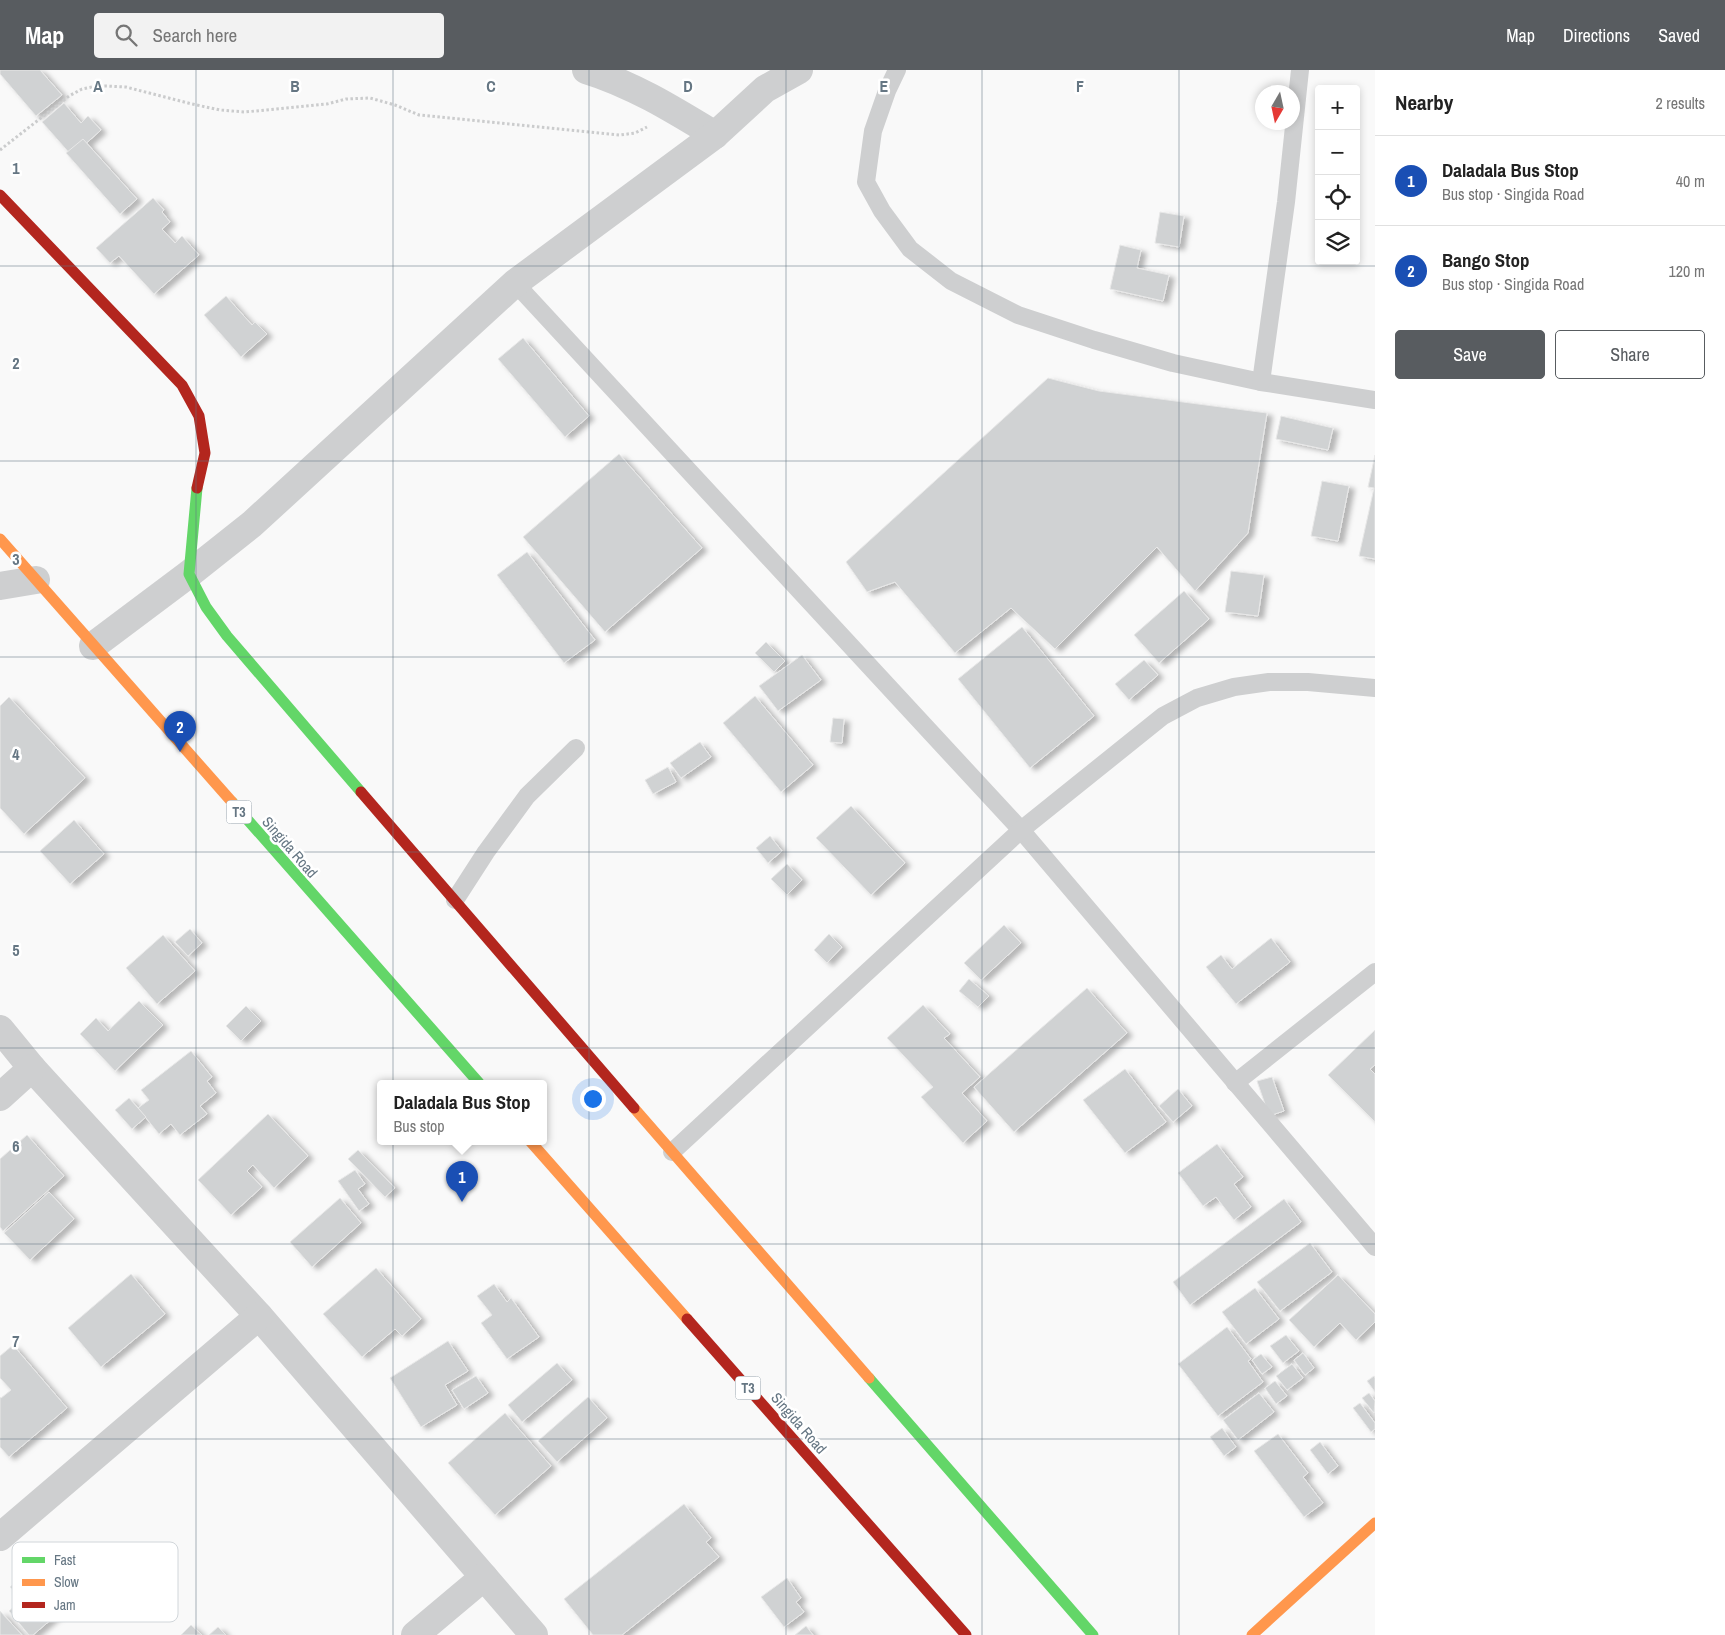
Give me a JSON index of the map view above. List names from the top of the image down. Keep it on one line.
{"streets":{"main road":["T3","Singida Road"]},"legend":["Fast","Slow","Jam"],"north":"bottom","page":{"header":"Map","search":"Search here","nav":["Map","Directions","Saved"],"heading":["Nearby","2 results"],"map_buttons":["+","−"],"list":[{"mark":"1","name":"Daladala Bus Stop","note":"Bus stop · Singida Road","value":"40 m"},{"mark":"2","name":"Bango Stop","note":"Bus stop · Singida Road","value":"120 m"}],"buttons":["Save","Share"],"pins":["2","1"],"popup":["Daladala Bus Stop","Bus stop"]},"grid":{"columns":["A","B","C","D","E","F"],"rows":["1","2","3","4","5","6","7"]}}
